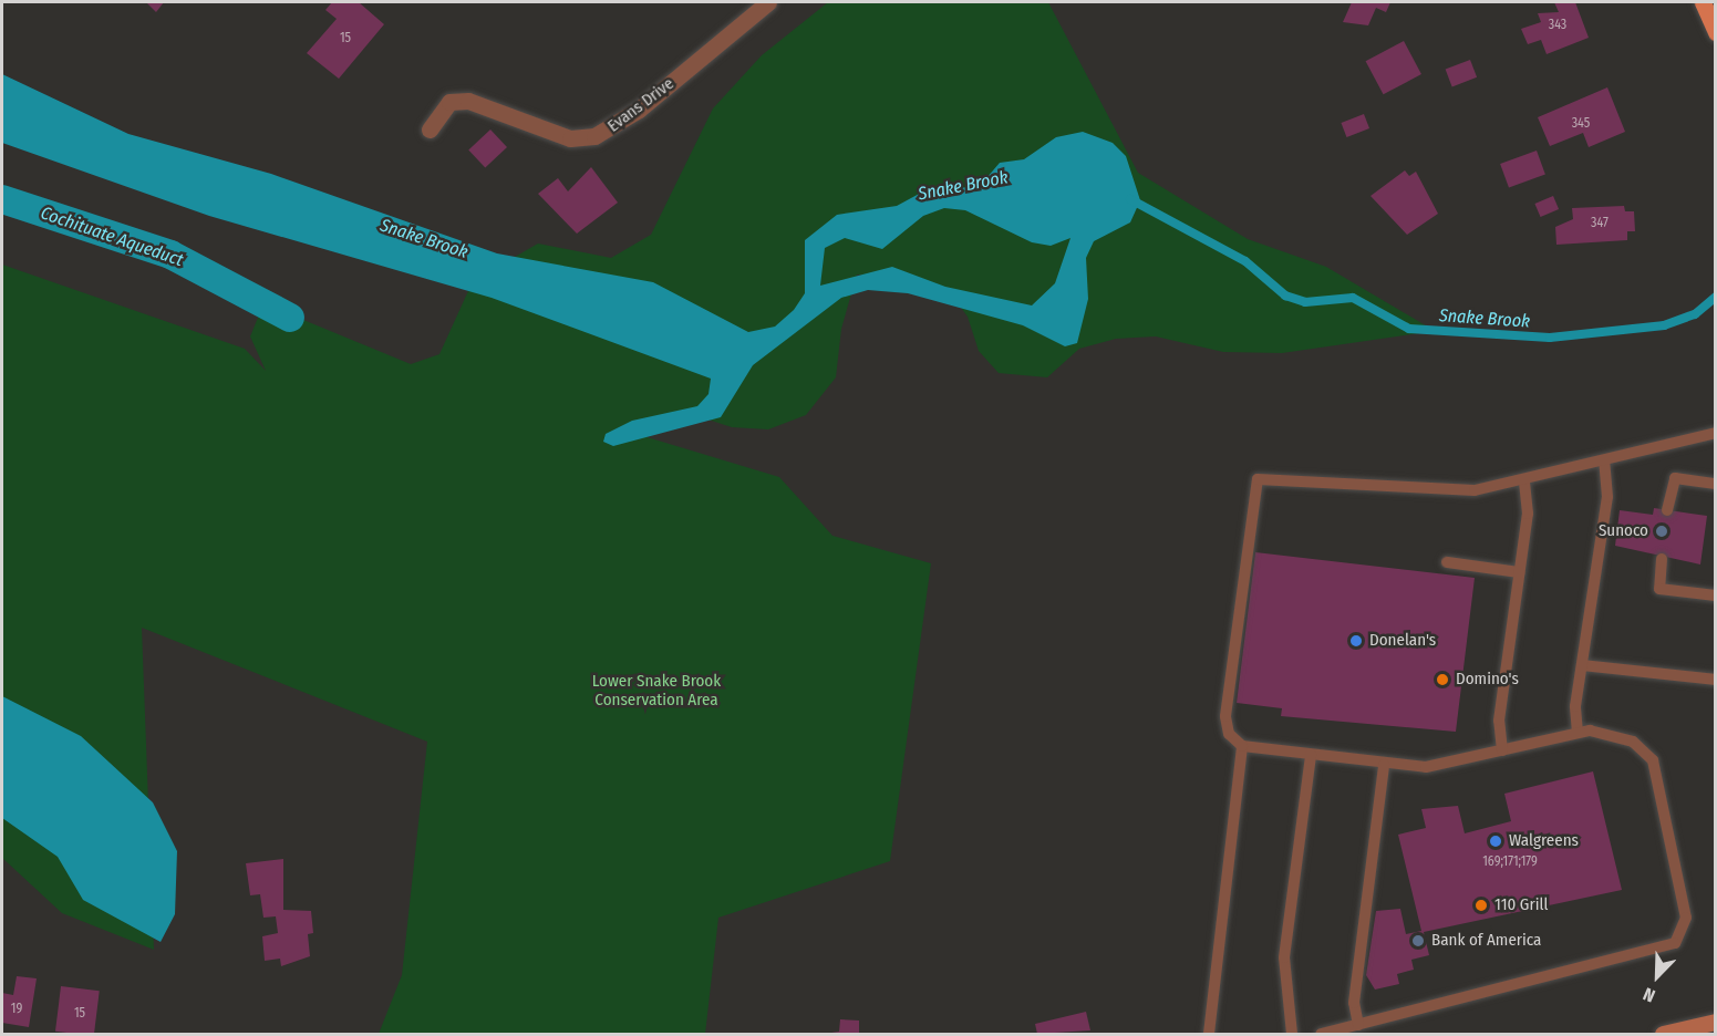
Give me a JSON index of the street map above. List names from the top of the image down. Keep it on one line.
{"streets":{"street":["Evans Drive"]},"water":["Snake Brook","Cochituate Aqueduct"],"parks":["Lower Snake Brook Conservation Area"],"places":["Sunoco","Donelan's","Domino's","Walgreens","110 Grill","Bank of America"],"house_numbers":["343","15","345","347","169;171;179","19","15"],"north":"bottom left"}
